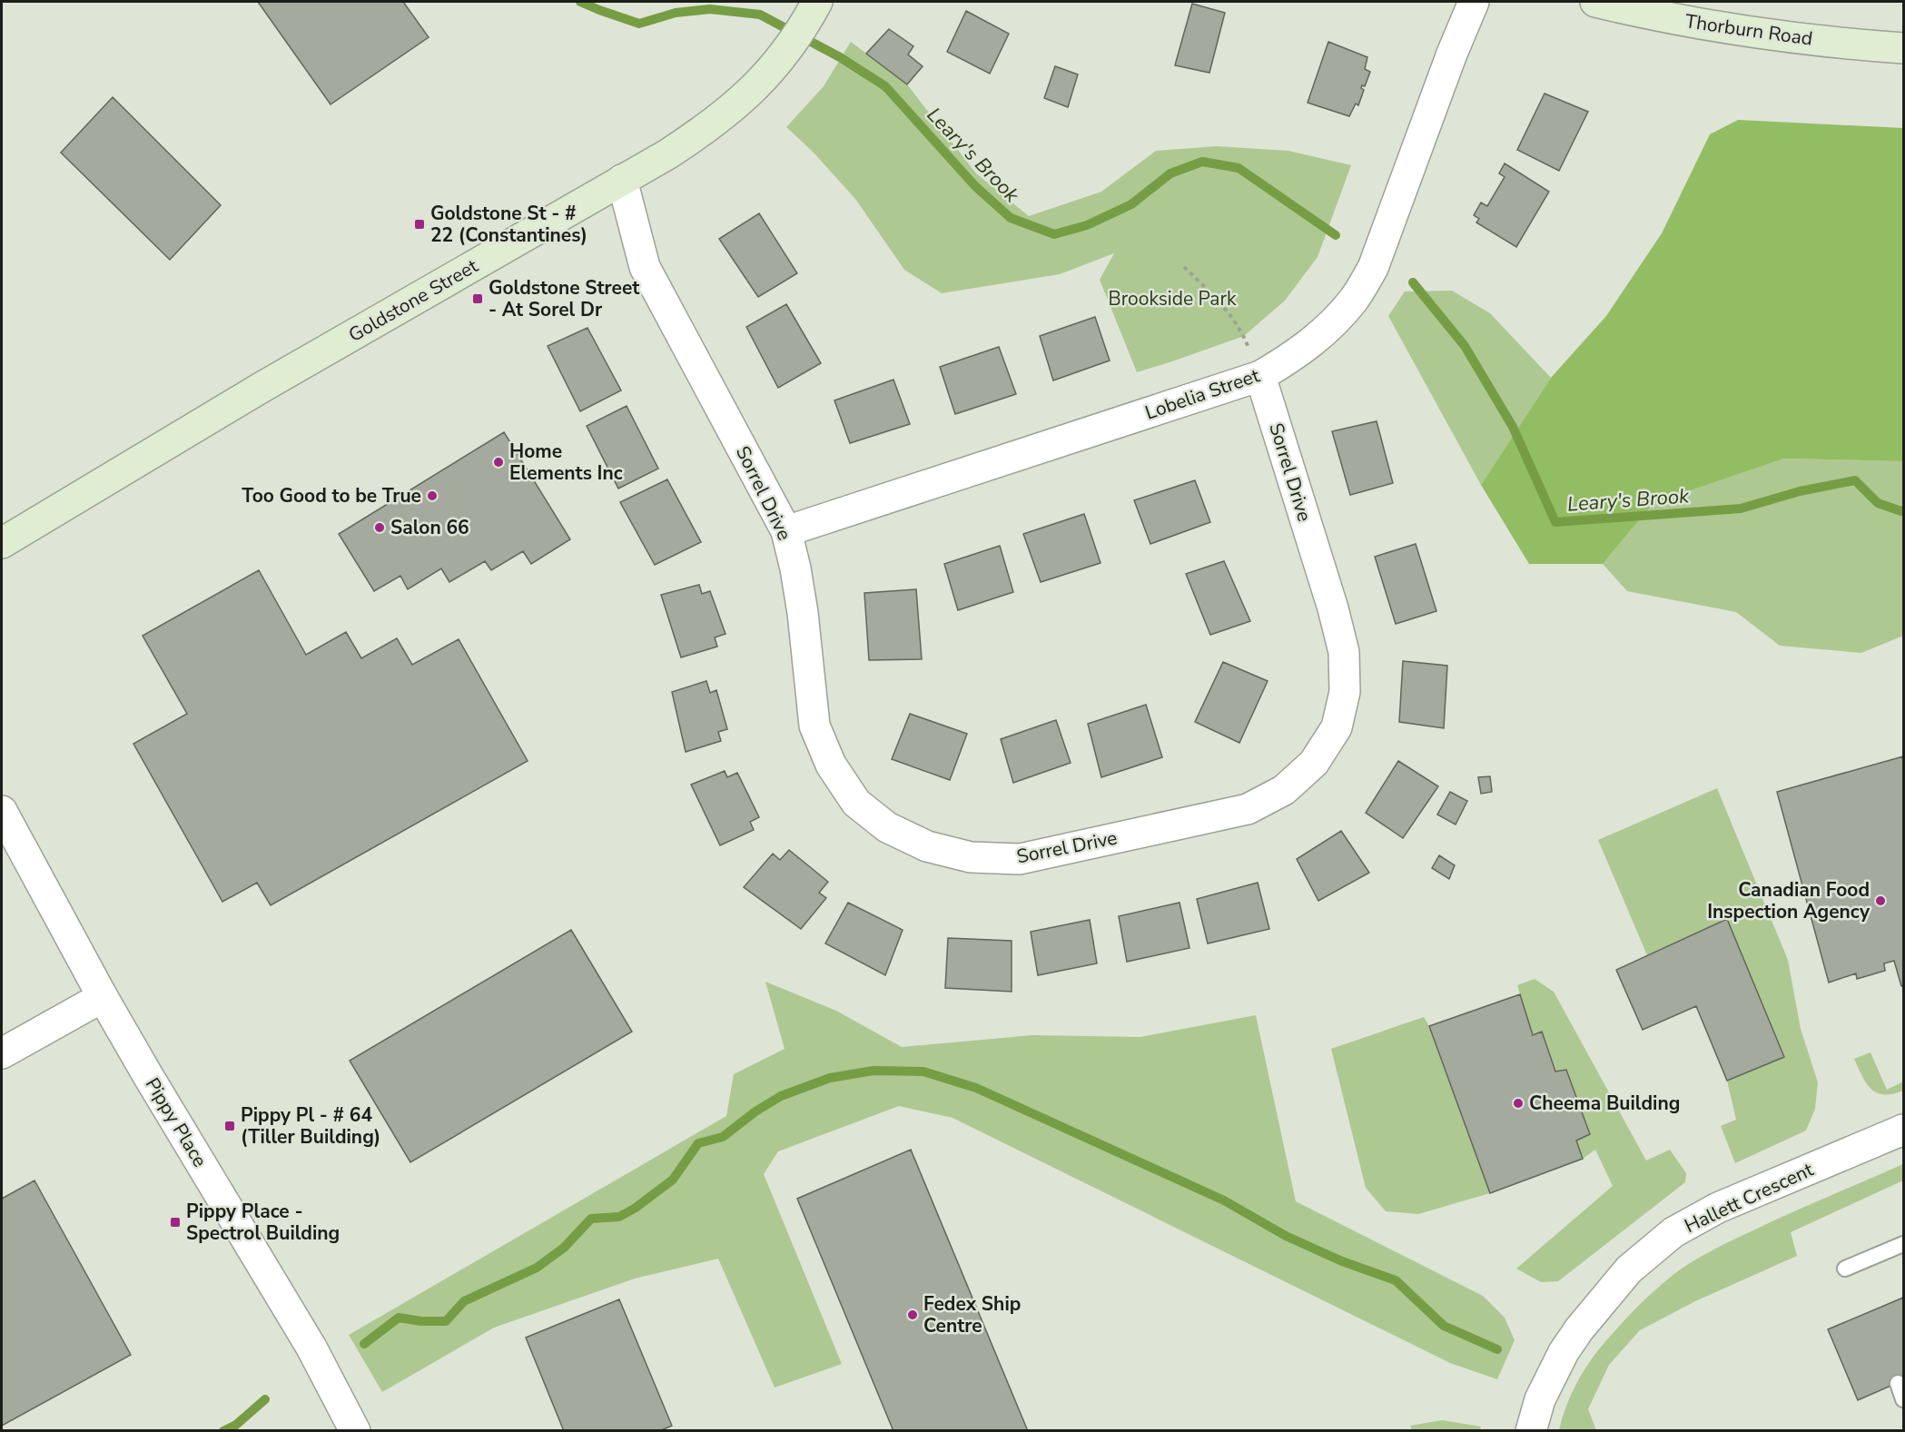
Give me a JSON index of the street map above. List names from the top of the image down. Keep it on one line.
{"streets":{"main road":["Thorburn Road","Goldstone Street"],"street":["Lobelia Street","Sorrel Drive","Pippy Place","Hallett Crescent"]},"crossings":[["Goldstone Street","Sorrel Drive"],["Lobelia Street","Sorrel Drive"]],"water":["Leary's Brook"],"parks":["Brookside Park"],"places":{"transit":["Goldstone St - # 22 (Constantines)","Goldstone Street - At Sorel Dr","Pippy Pl - # 64 (Tiller Building)","Pippy Place - Spectrol Building"],"other":["Home Elements Inc","Too Good to be True","Salon 66","Canadian Food Inspection Agency","Cheema Building","Fedex Ship Centre"]}}
